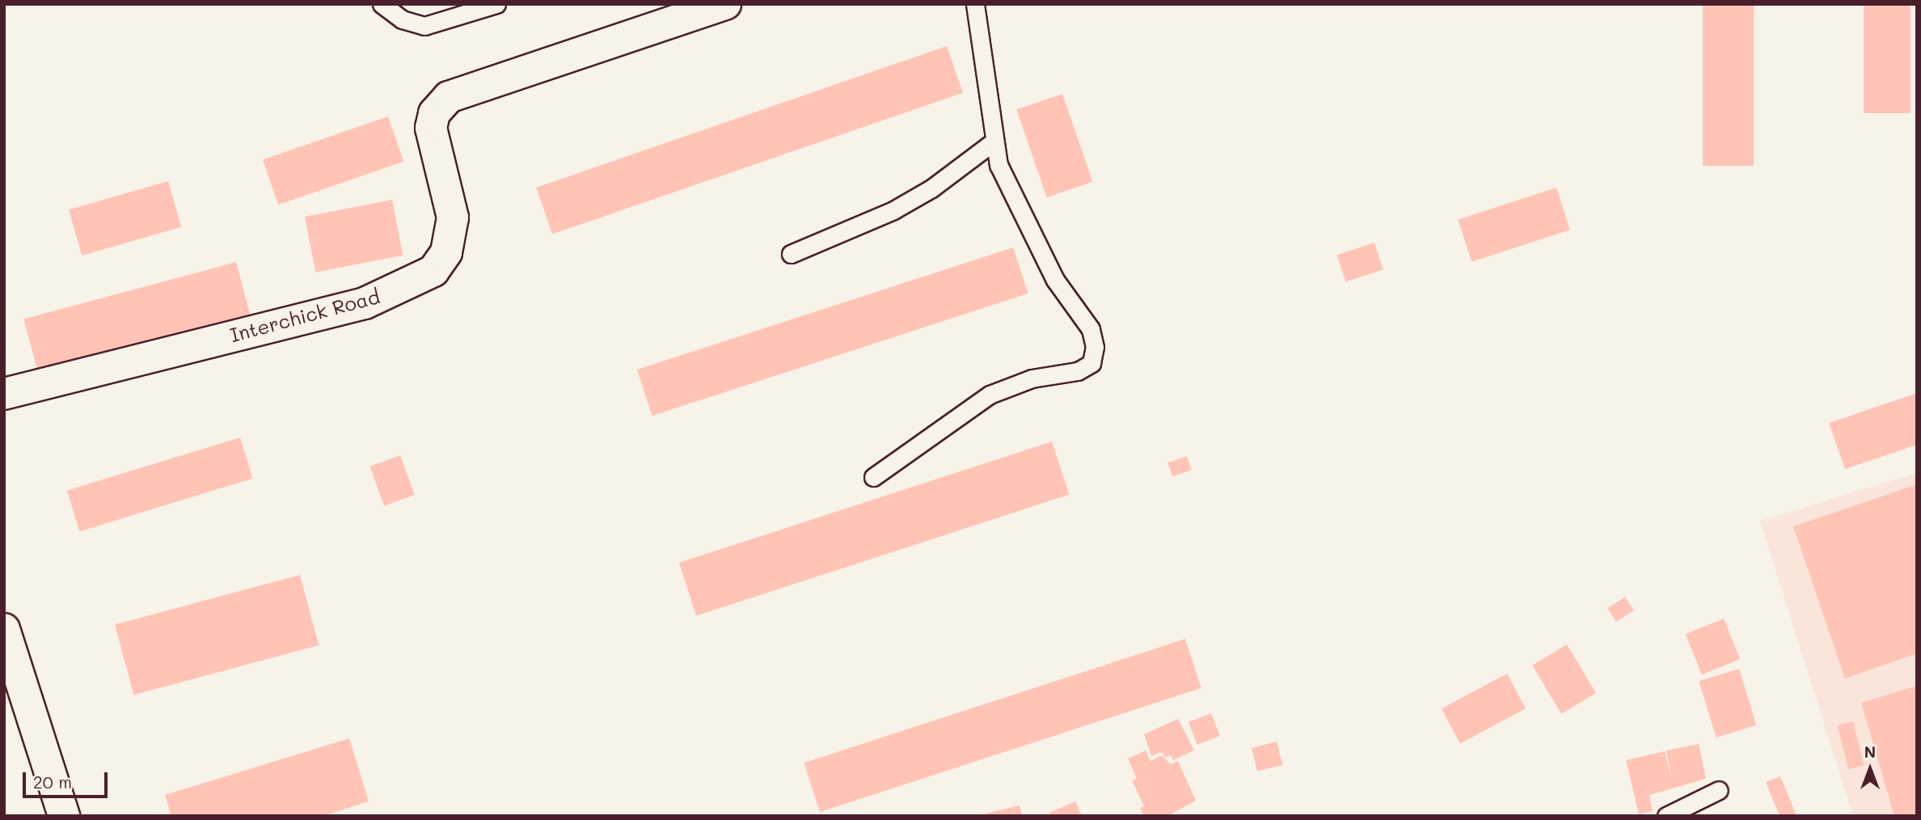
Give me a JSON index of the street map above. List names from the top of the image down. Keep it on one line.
{"streets":{"street":["Interchick Road"]},"scale_bar":"20 m","north":"top"}
